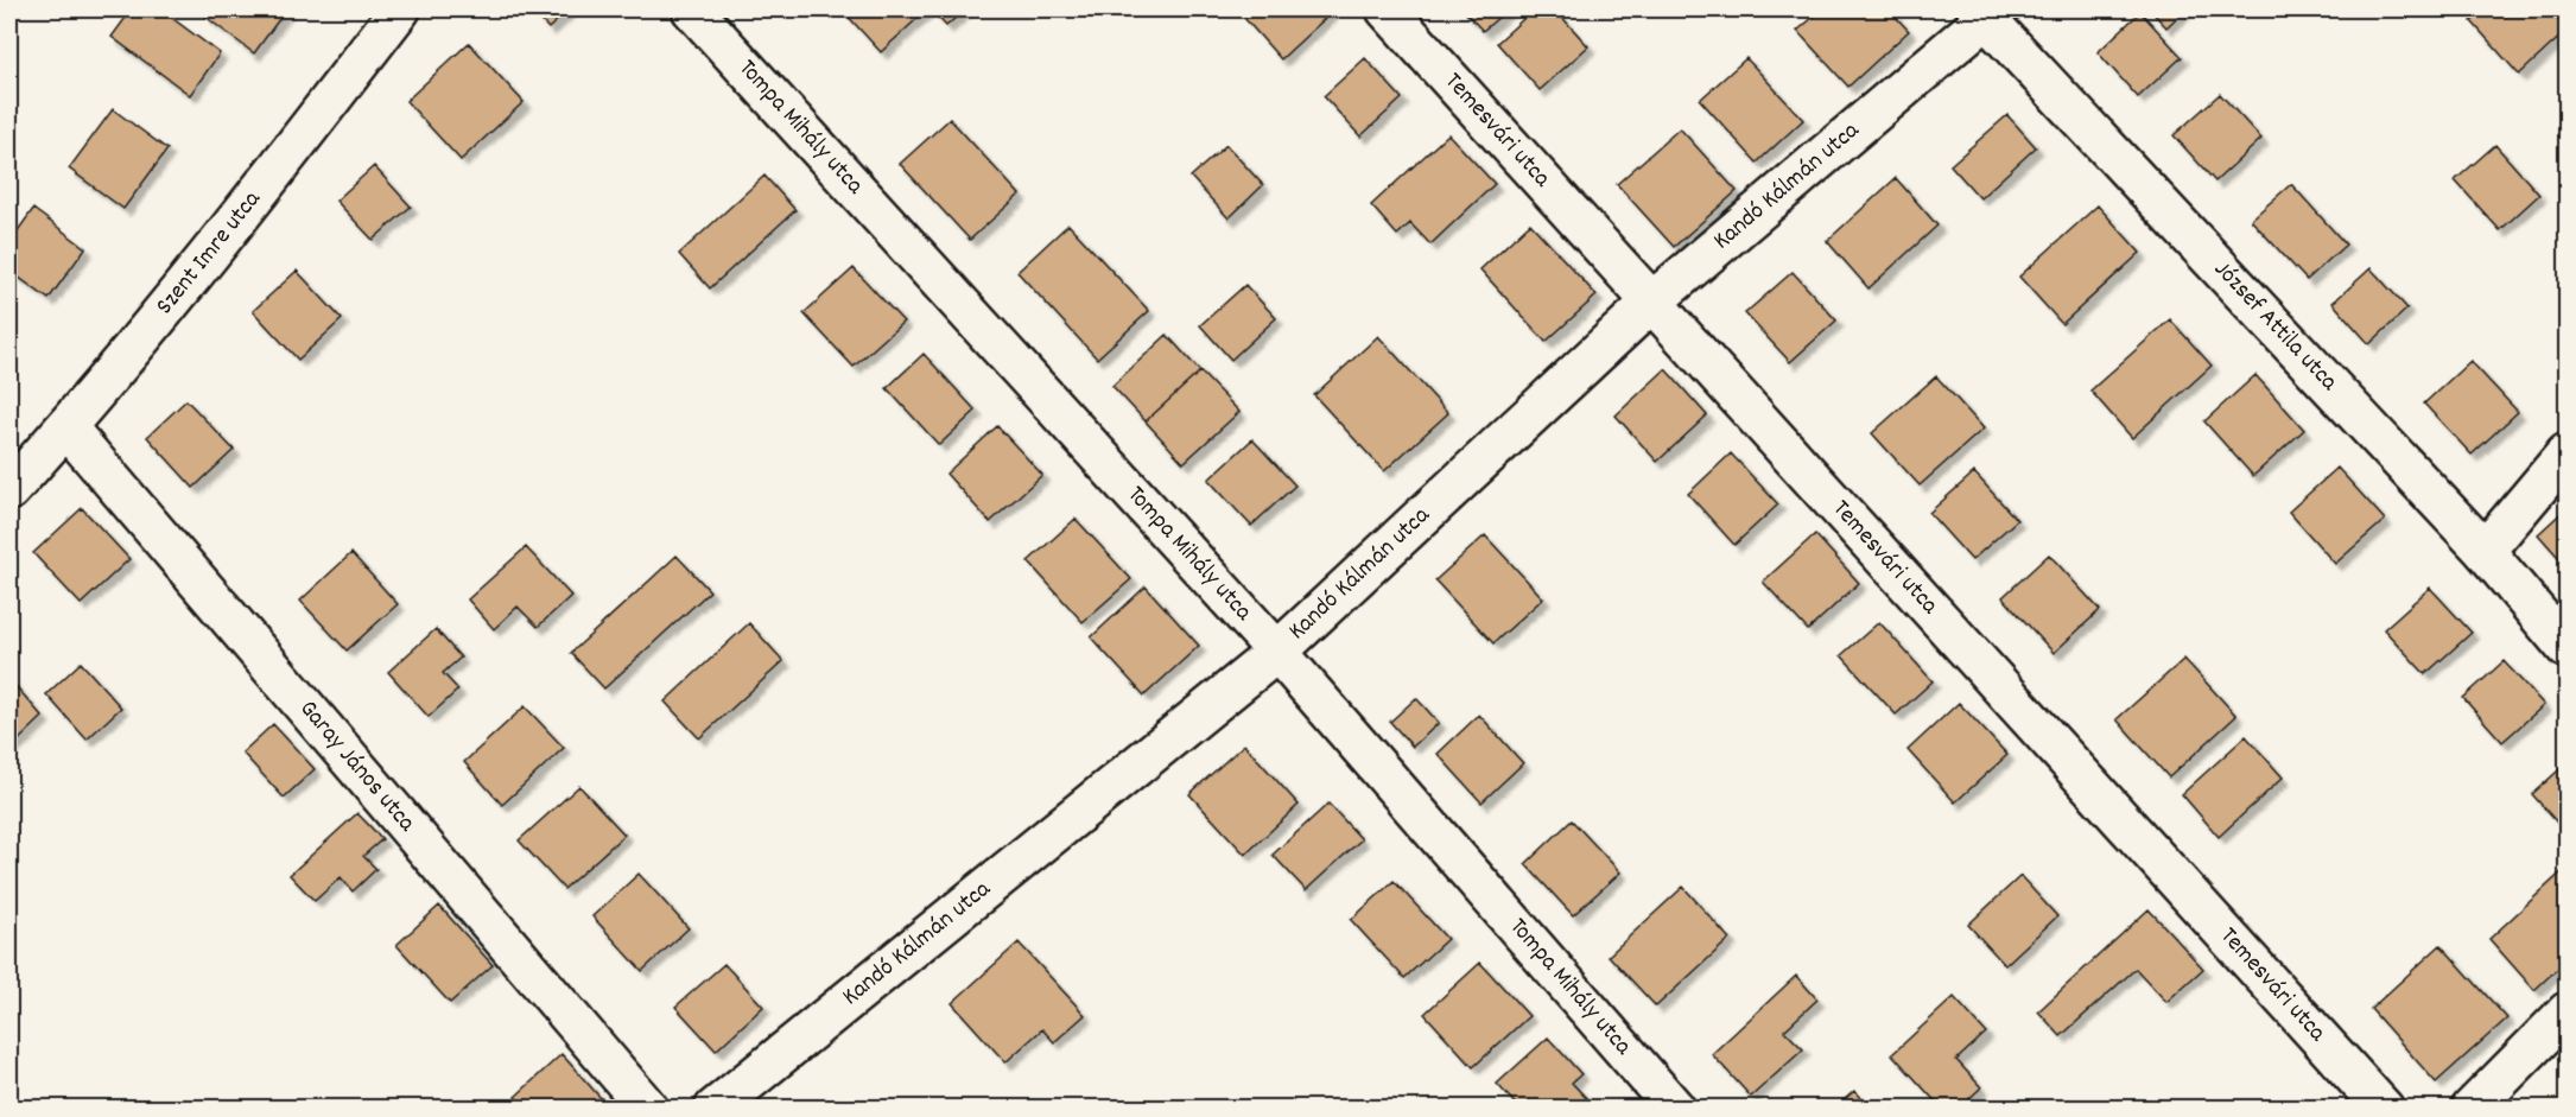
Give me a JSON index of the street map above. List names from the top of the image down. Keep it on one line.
{"streets":{"street":["Tompa Mihály utca","Temesvári utca","Kandó Kálmán utca","Szent Imre utca","József Attila utca","Garay János utca"]},"crossings":[["Tompa Mihály utca","Kandó Kálmán utca"],["Temesvári utca","Kandó Kálmán utca"],["Kandó Kálmán utca","József Attila utca"],["Szent Imre utca","Garay János utca"]]}
